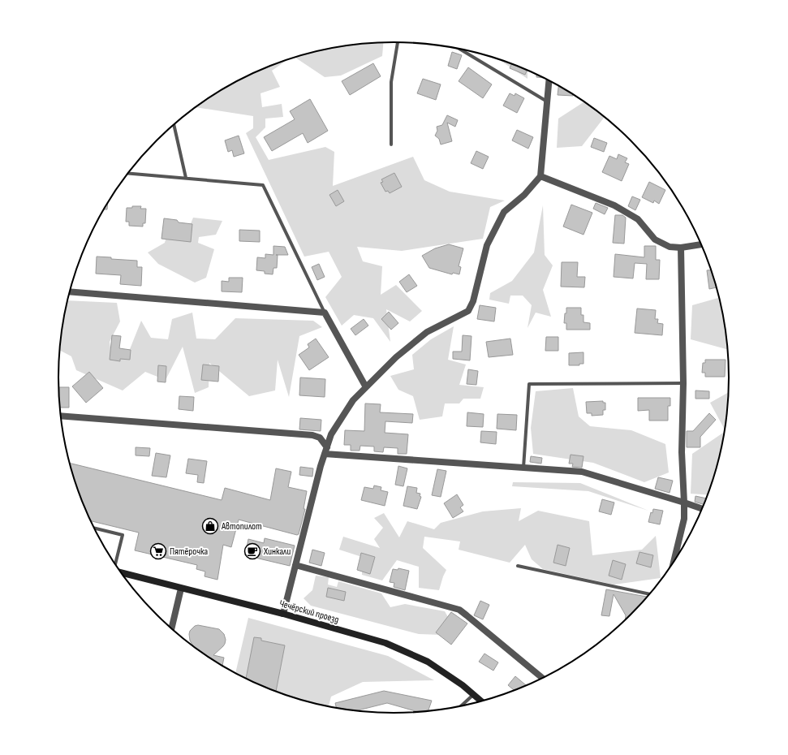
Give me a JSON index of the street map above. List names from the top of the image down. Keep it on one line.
{"streets":{"main road":["Чечёрский проезд"]},"places":{"shop":["Автопилот"],"supermarket":["Пятёрочка"],"cafe":["Хинкали"]}}
